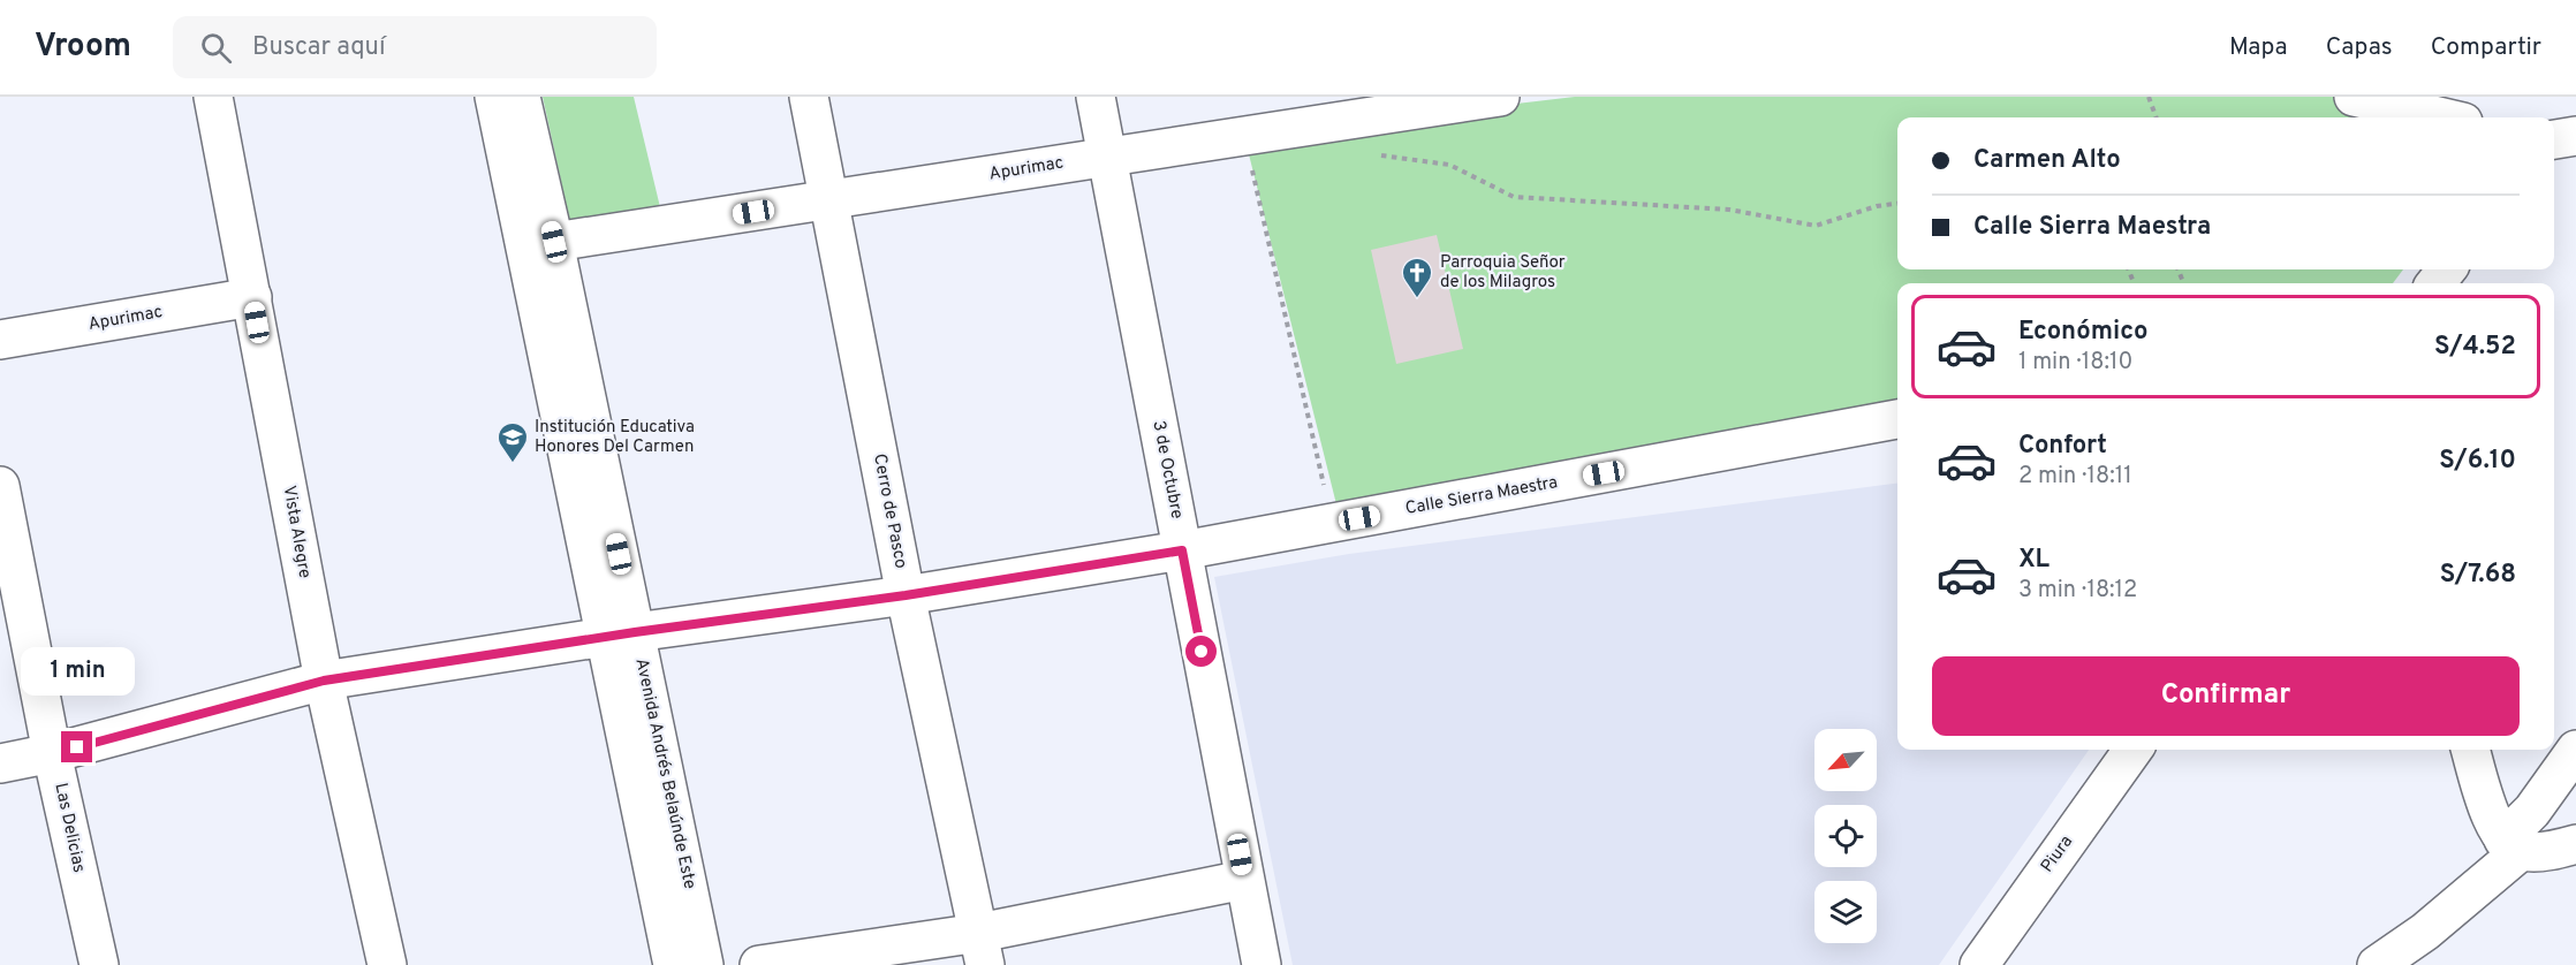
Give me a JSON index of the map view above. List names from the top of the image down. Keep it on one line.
{"streets":{"street":["Apurimac","3 de Octubre","Calle Sierra Maestra","Cerro de Pasco","Vista Alegre","Avenida Andrés Belaúnde Este","Las Delicias","Piura"]},"crossings":[["Apurimac","3 de Octubre"],["Apurimac","Cerro de Pasco"],["Apurimac","Vista Alegre"],["Apurimac","Avenida Andrés Belaúnde Este"],["3 de Octubre","Calle Sierra Maestra"],["Calle Sierra Maestra","Cerro de Pasco"],["Calle Sierra Maestra","Vista Alegre"],["Calle Sierra Maestra","Avenida Andrés Belaúnde Este"],["Calle Sierra Maestra","Las Delicias"]],"places":{"church":["Parroquia Señor de los Milagros"],"school or university":["Institución Educativa Honores Del Carmen"]},"north":"bottom left","page":{"header":"Vroom","search":"Buscar aquí","nav":["Mapa","Capas","Compartir"],"banner":["Carmen Alto","Calle Sierra Maestra"],"list":[{"name":"Económico","note":"1 min · 18:10","value":"S/4.52"},{"name":"Confort","note":"2 min · 18:11","value":"S/6.10"},{"name":"XL","note":"3 min · 18:12","value":"S/7.68"}],"buttons":"Confirmar","bubble":"1 min"}}
